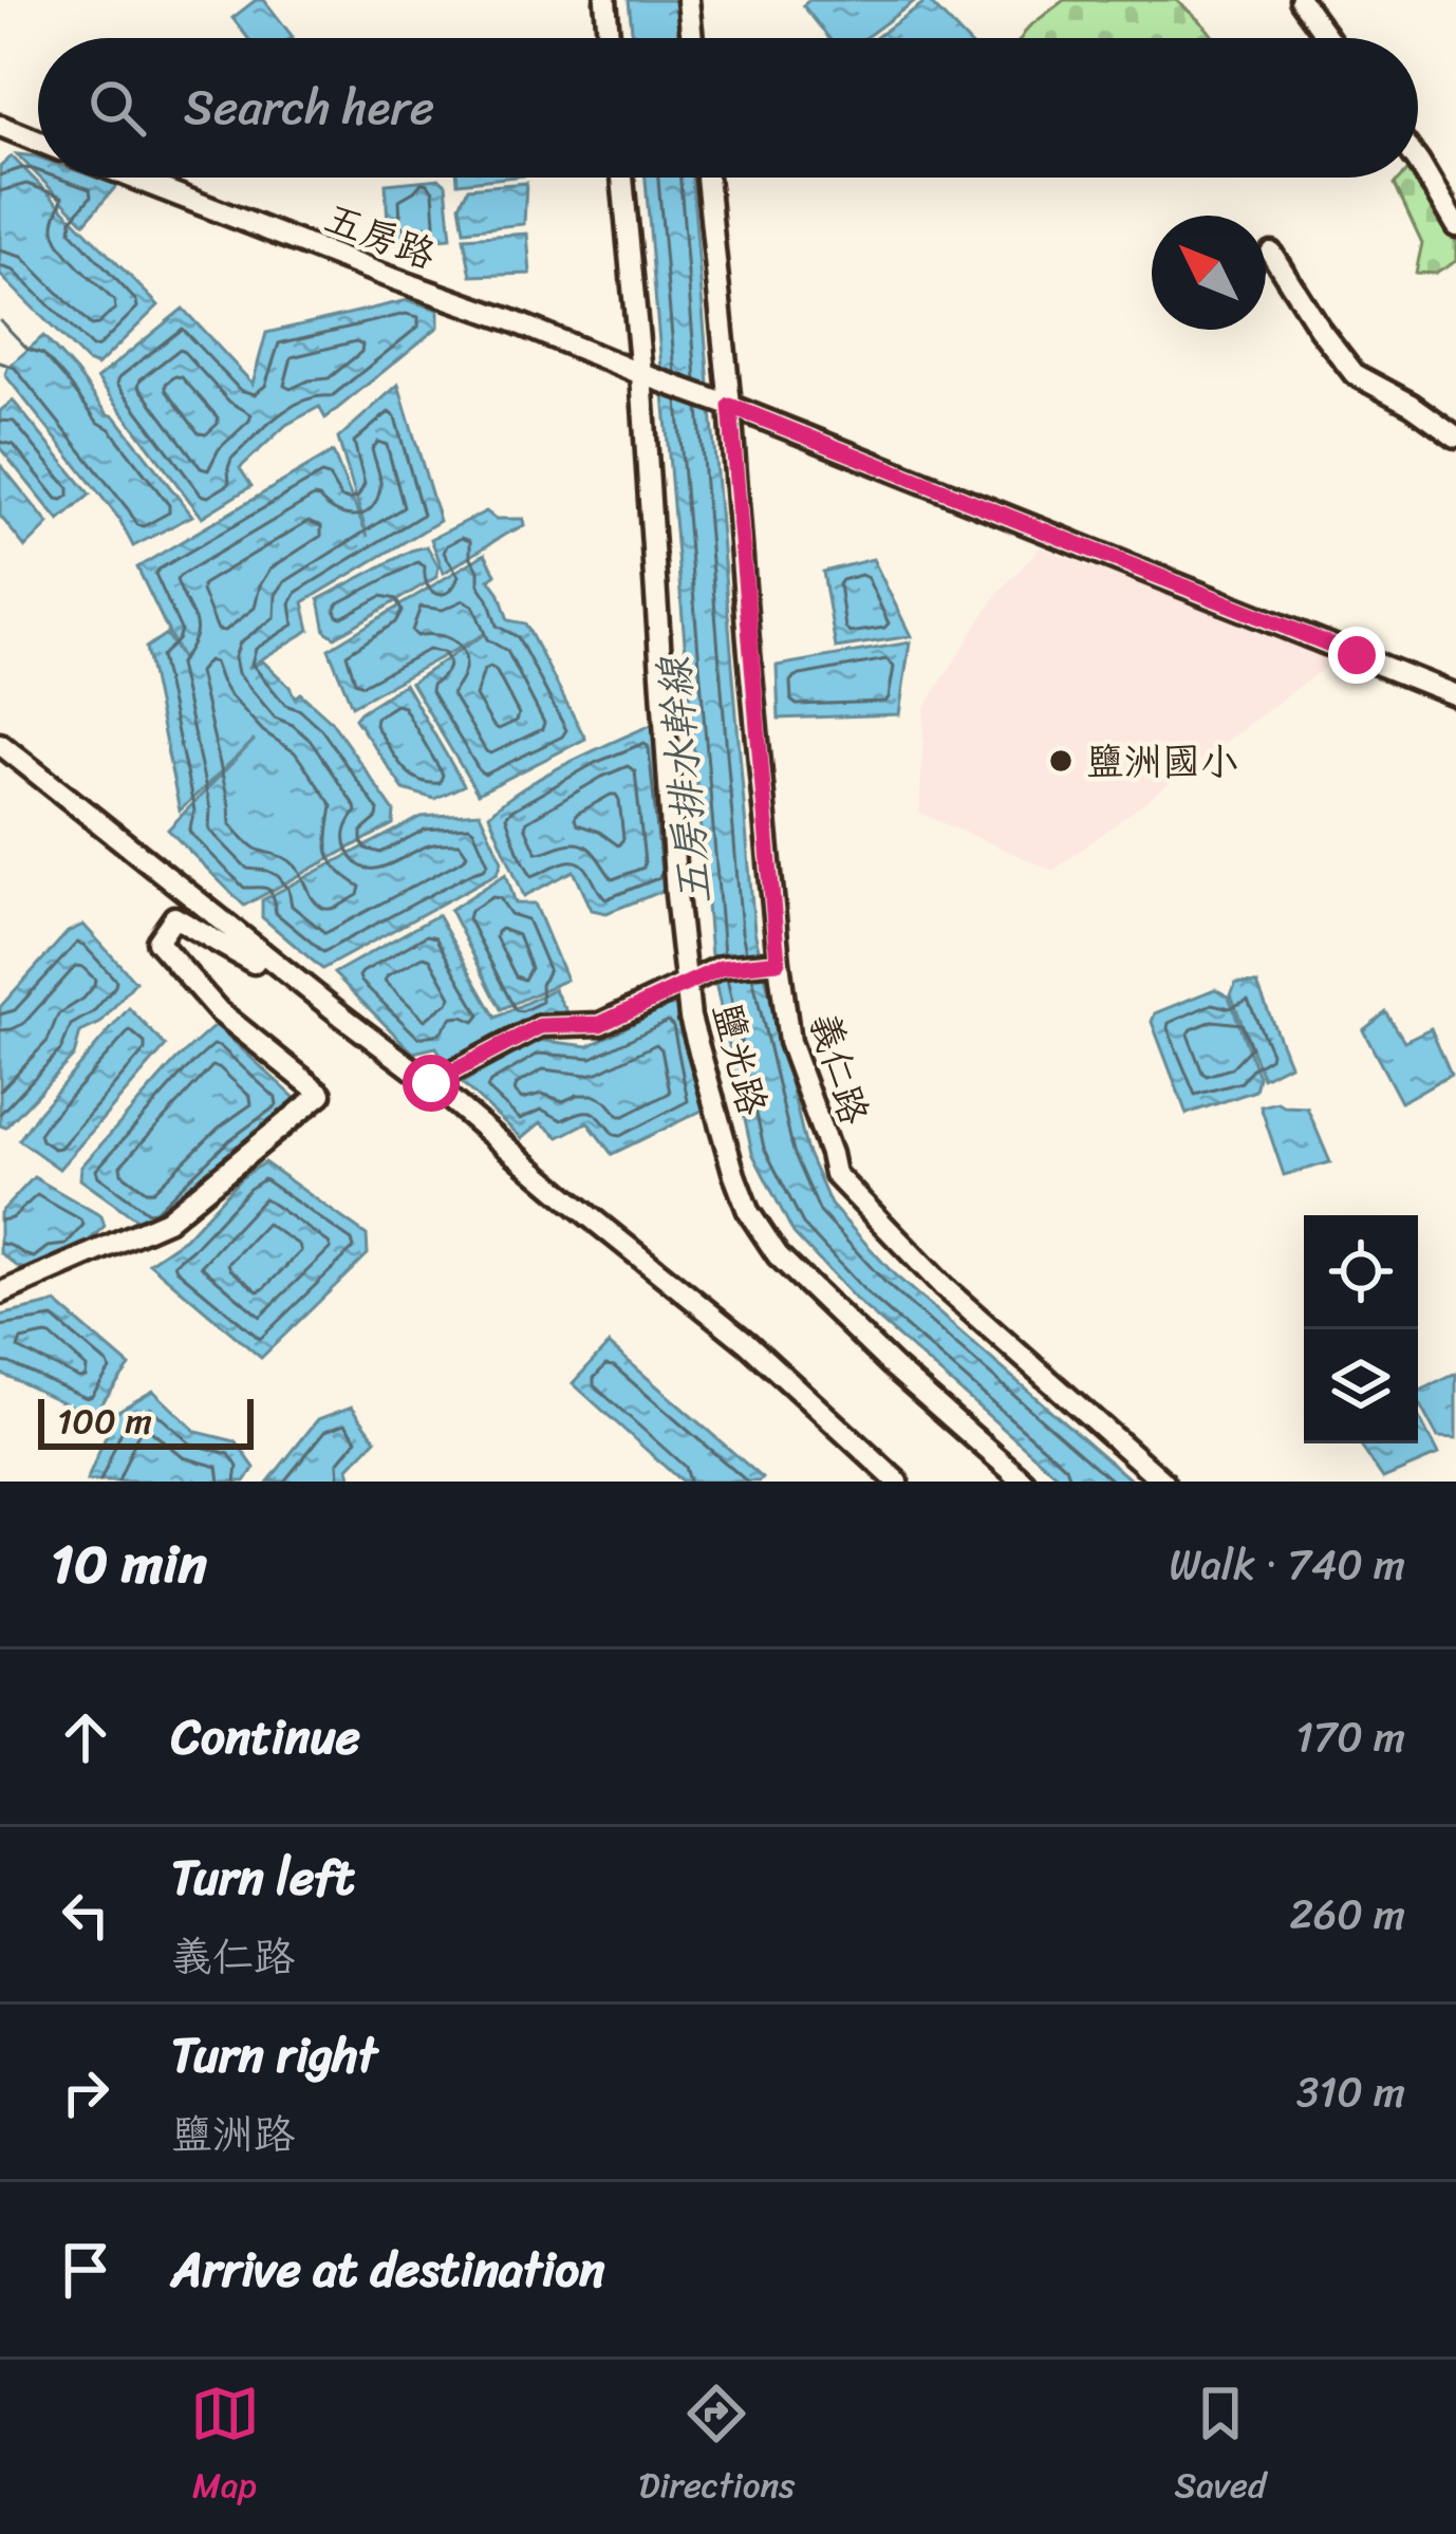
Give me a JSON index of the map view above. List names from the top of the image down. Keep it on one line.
{"streets":{"street":["五房路","鹽光路","義仁路"]},"crossings":[["五房路","鹽光路"],["五房路","義仁路"]],"water":["五房排水幹線"],"places":["鹽洲國小"],"scale_bar":"100 m","north":"top left","page":{"search":"Search here","scale":"100 m","heading":["10 min","Walk · 740 m"],"list":[["Continue","170 m"],["Turn left","義仁路","260 m"],["Turn right","鹽洲路","310 m"],"Arrive at destination"],"nav":["Map","Directions","Saved"]}}
